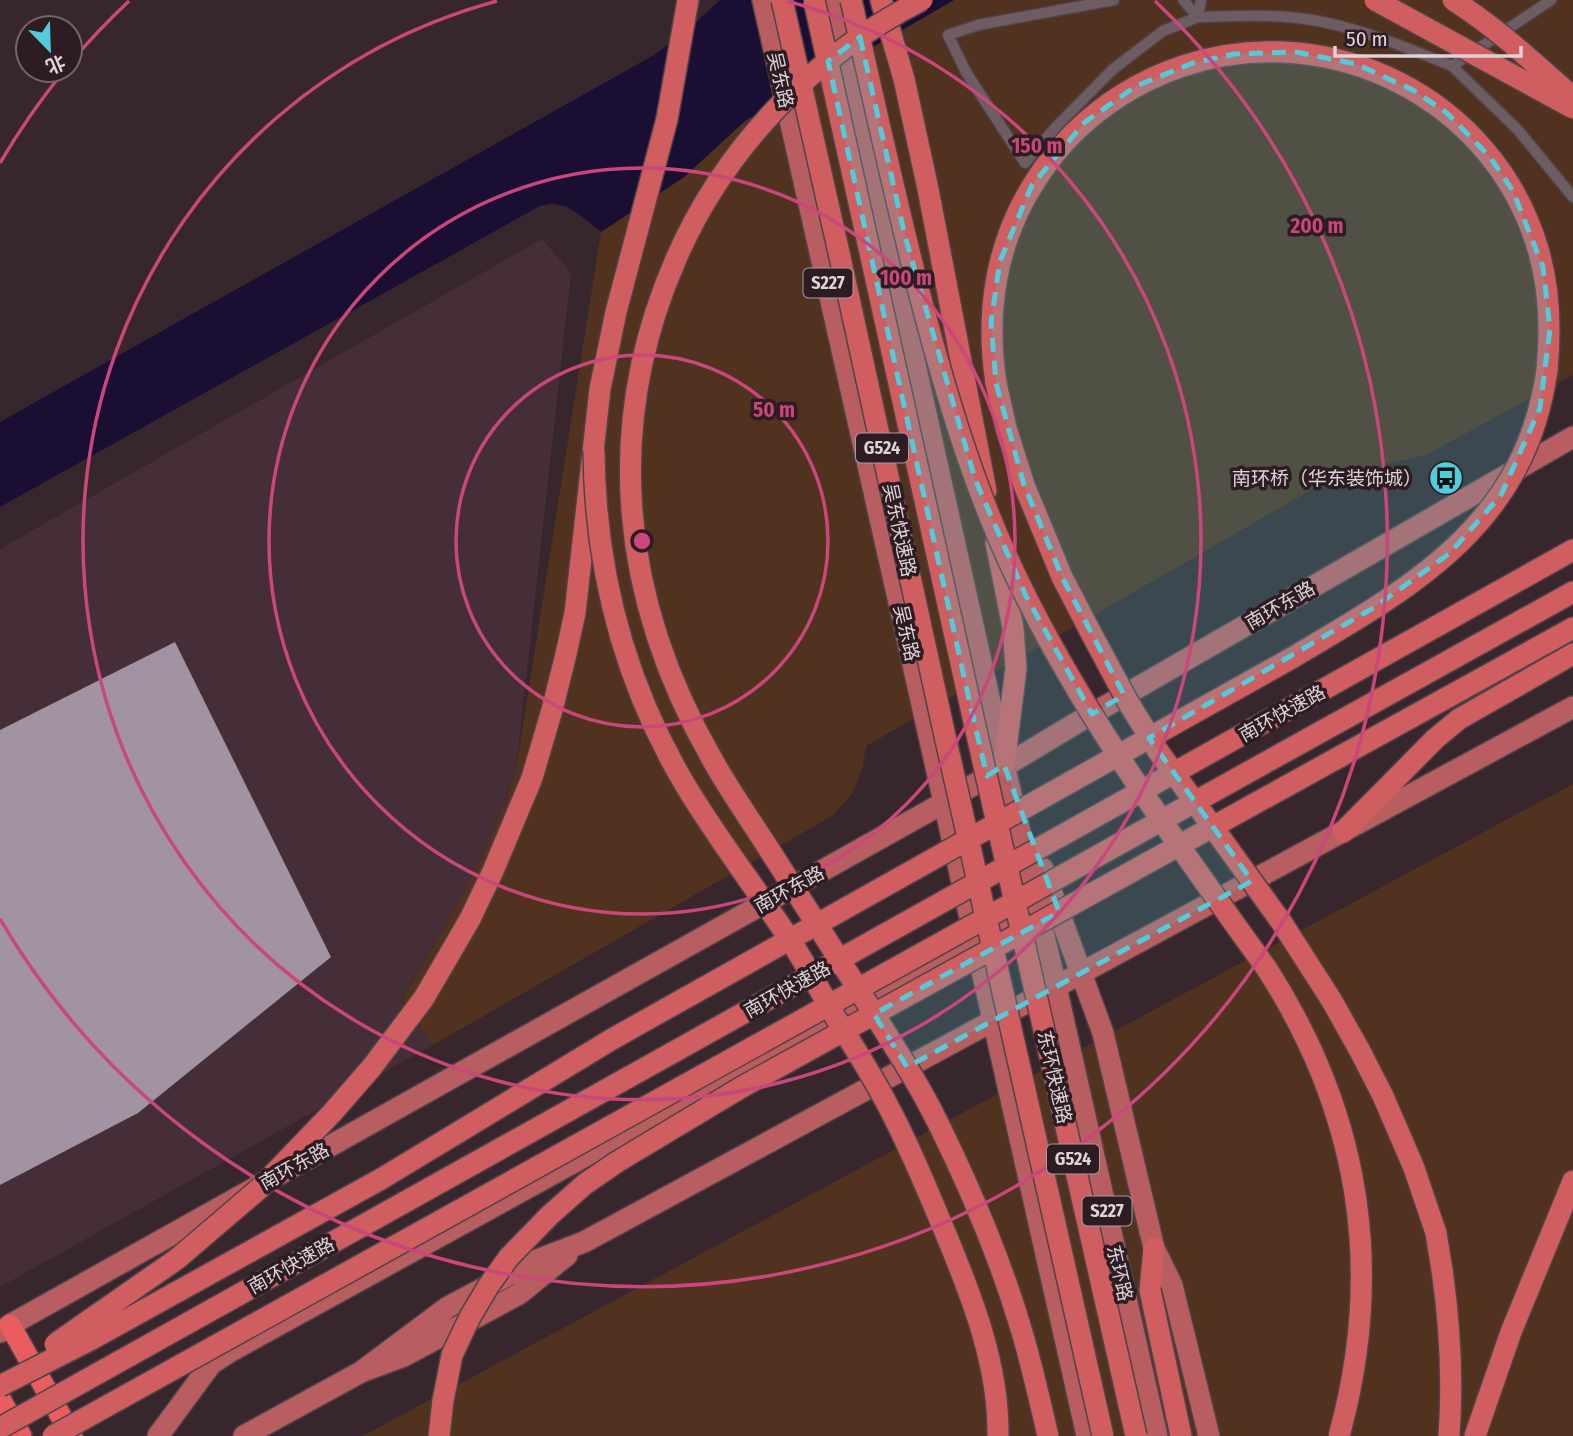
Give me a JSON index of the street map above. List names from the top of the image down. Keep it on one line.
{"streets":{"highway":["G524","吴东快速路","南环快速路","东环快速路"],"main road":["吴东路","S227","南环东路","东环路"]},"crossings":[["吴东路","S227"],["吴东路","南环东路"],["S227","南环东路"],["S227","东环路"],["吴东快速路","东环快速路"]],"places":{"bus stop":["南环桥（华东装饰城）"]},"scale_bar":"50 m","north":"bottom right","rings":["150 m","200 m","100 m","50 m"]}
